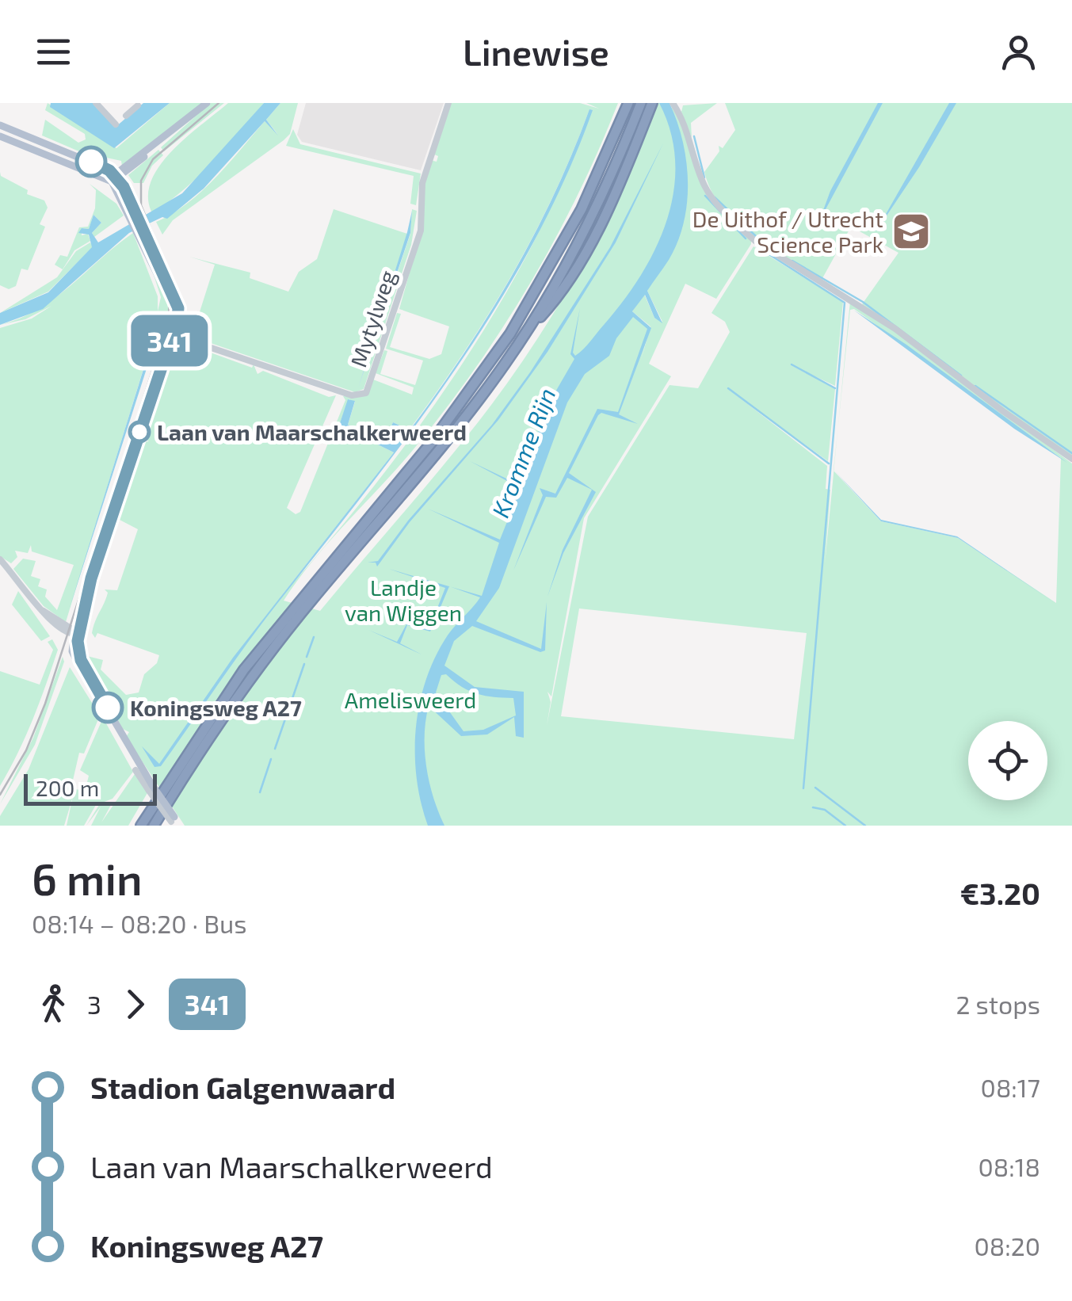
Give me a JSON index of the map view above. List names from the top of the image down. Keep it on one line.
{"streets":{"street":["Mytylweg"]},"water":["Kromme Rijn"],"parks":["Landje van Wiggen","Amelisweerd"],"places":{"school or university":["De Uithof / Utrecht Science Park"],"other":["Laan van Maarschalkerweerd","Koningsweg A27"]},"lines":["bus line 341"],"scale_bar":"200 m","page":{"header":"Linewise","on_map":"341","scale":"200 m","heading":["6 min","08:14 – 08:20 · Bus","€3.20"],"legs":["3","341","2 stops"],"list":[{"name":"Stadion Galgenwaard","value":"08:17"},{"name":"Laan van Maarschalkerweerd","value":"08:18"},{"name":"Koningsweg A27","value":"08:20"}]}}
